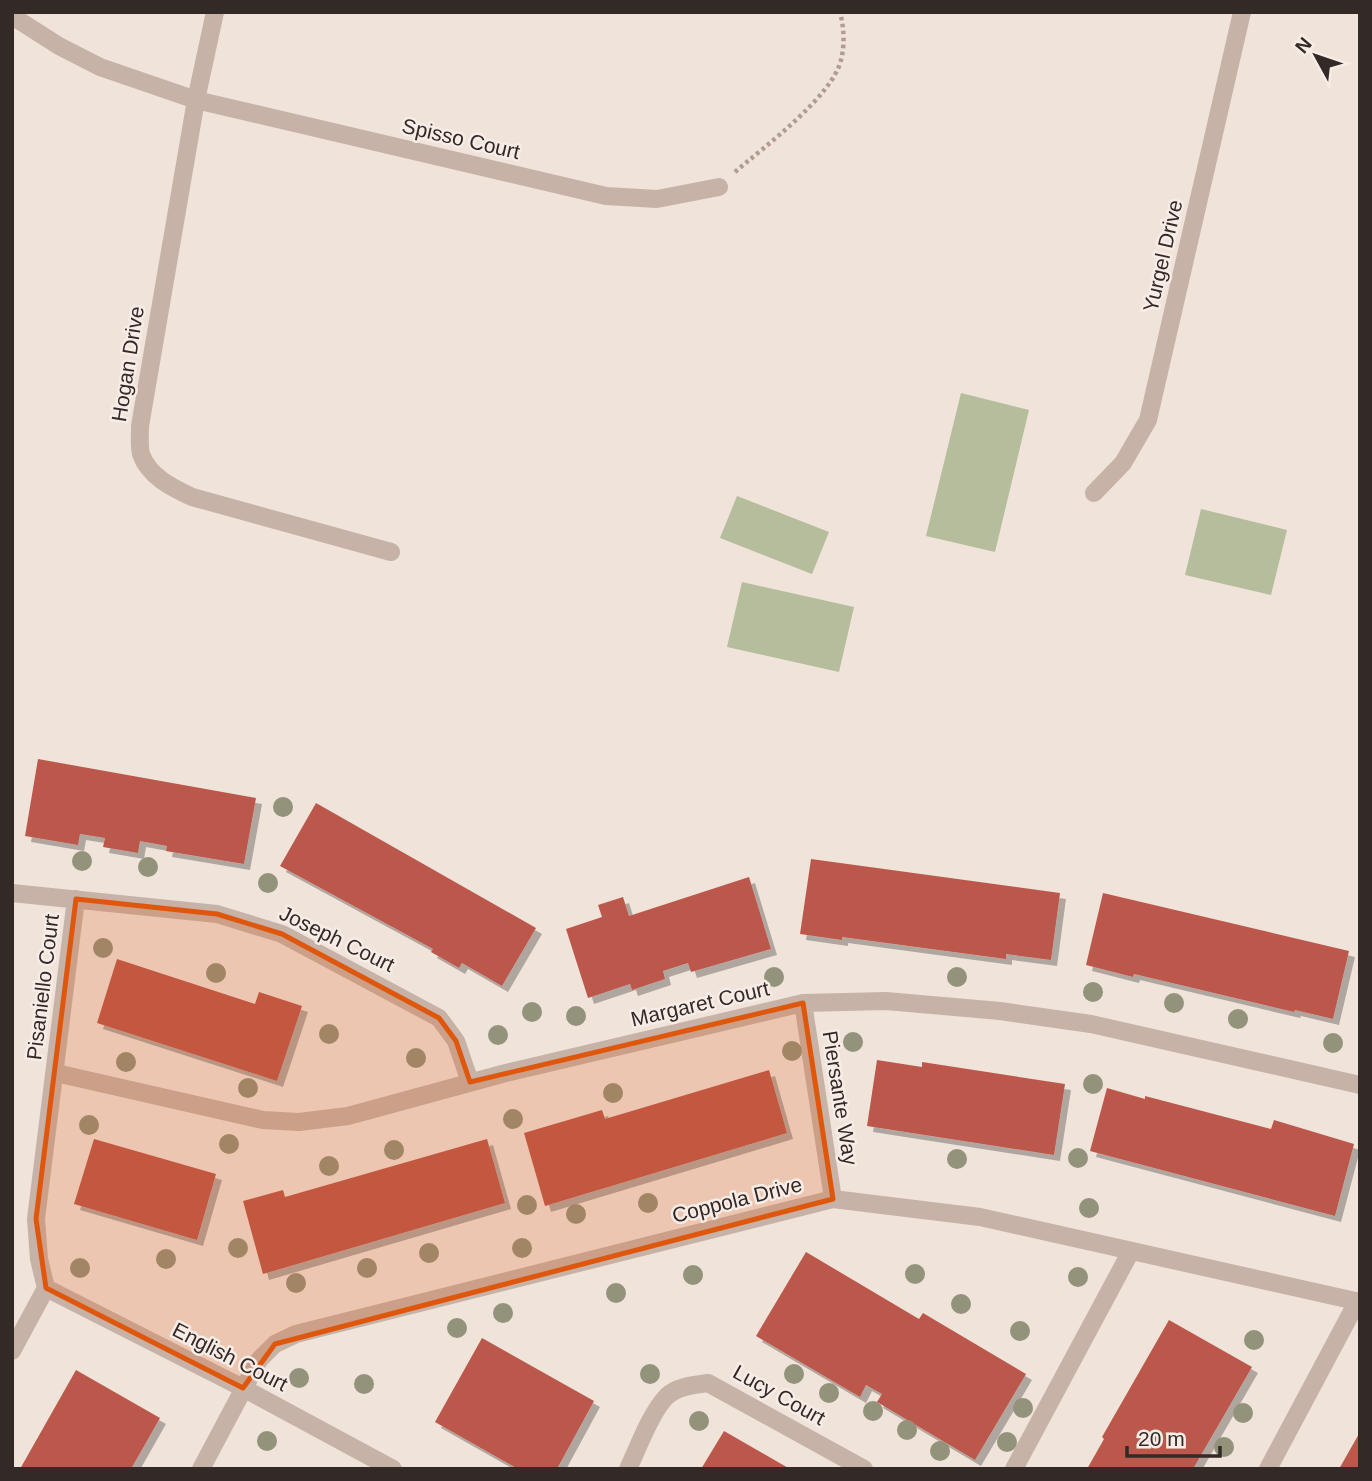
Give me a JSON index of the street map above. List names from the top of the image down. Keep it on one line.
{"streets":{"street":["Spisso Court","Yurgel Drive","Hogan Drive","Joseph Court","Pisaniello Court","Margaret Court","Piersante Way","Coppola Drive","English Court","Lucy Court"]},"crossings":[["Spisso Court","Hogan Drive"],["Joseph Court","Pisaniello Court"],["Joseph Court","Margaret Court"],["Pisaniello Court","Margaret Court"],["Pisaniello Court","English Court"],["Margaret Court","Piersante Way"],["Piersante Way","Coppola Drive"],["Coppola Drive","English Court"]],"scale_bar":"20 m","north":"top left"}
